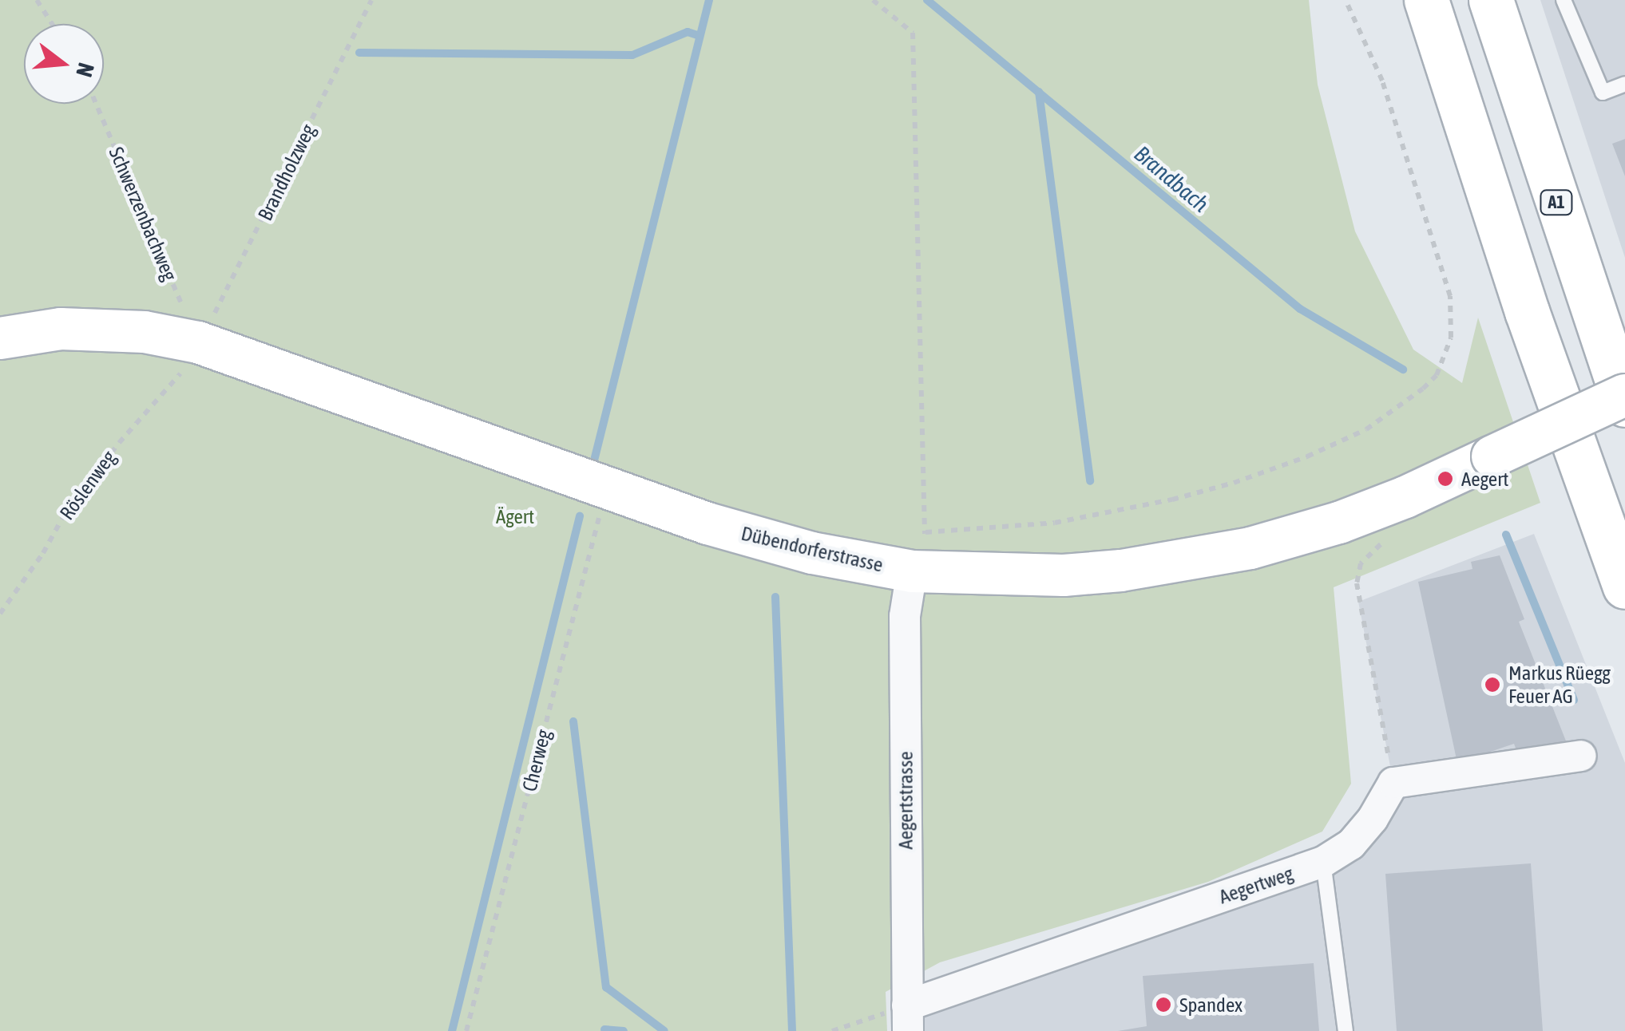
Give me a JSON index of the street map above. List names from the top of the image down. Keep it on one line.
{"streets":{"highway":["A1"],"street":["Dübendorferstrasse","Aegertstrasse","Aegertweg"],"path":["Brandholzweg","Schwerzenbachweg","Röslenweg","Cherweg"]},"crossings":[["Brandholzweg","Schwerzenbachweg"],["Brandholzweg","Röslenweg"],["Brandholzweg","Dübendorferstrasse"],["Schwerzenbachweg","Röslenweg"],["Schwerzenbachweg","Dübendorferstrasse"],["Röslenweg","Dübendorferstrasse"],["Dübendorferstrasse","Cherweg"],["Dübendorferstrasse","Aegertstrasse"],["Aegertstrasse","Aegertweg"]],"water":["Brandbach"],"parks":["Ägert"],"places":["Aegert","Markus Rüegg Feuer AG","Spandex"],"north":"right"}
